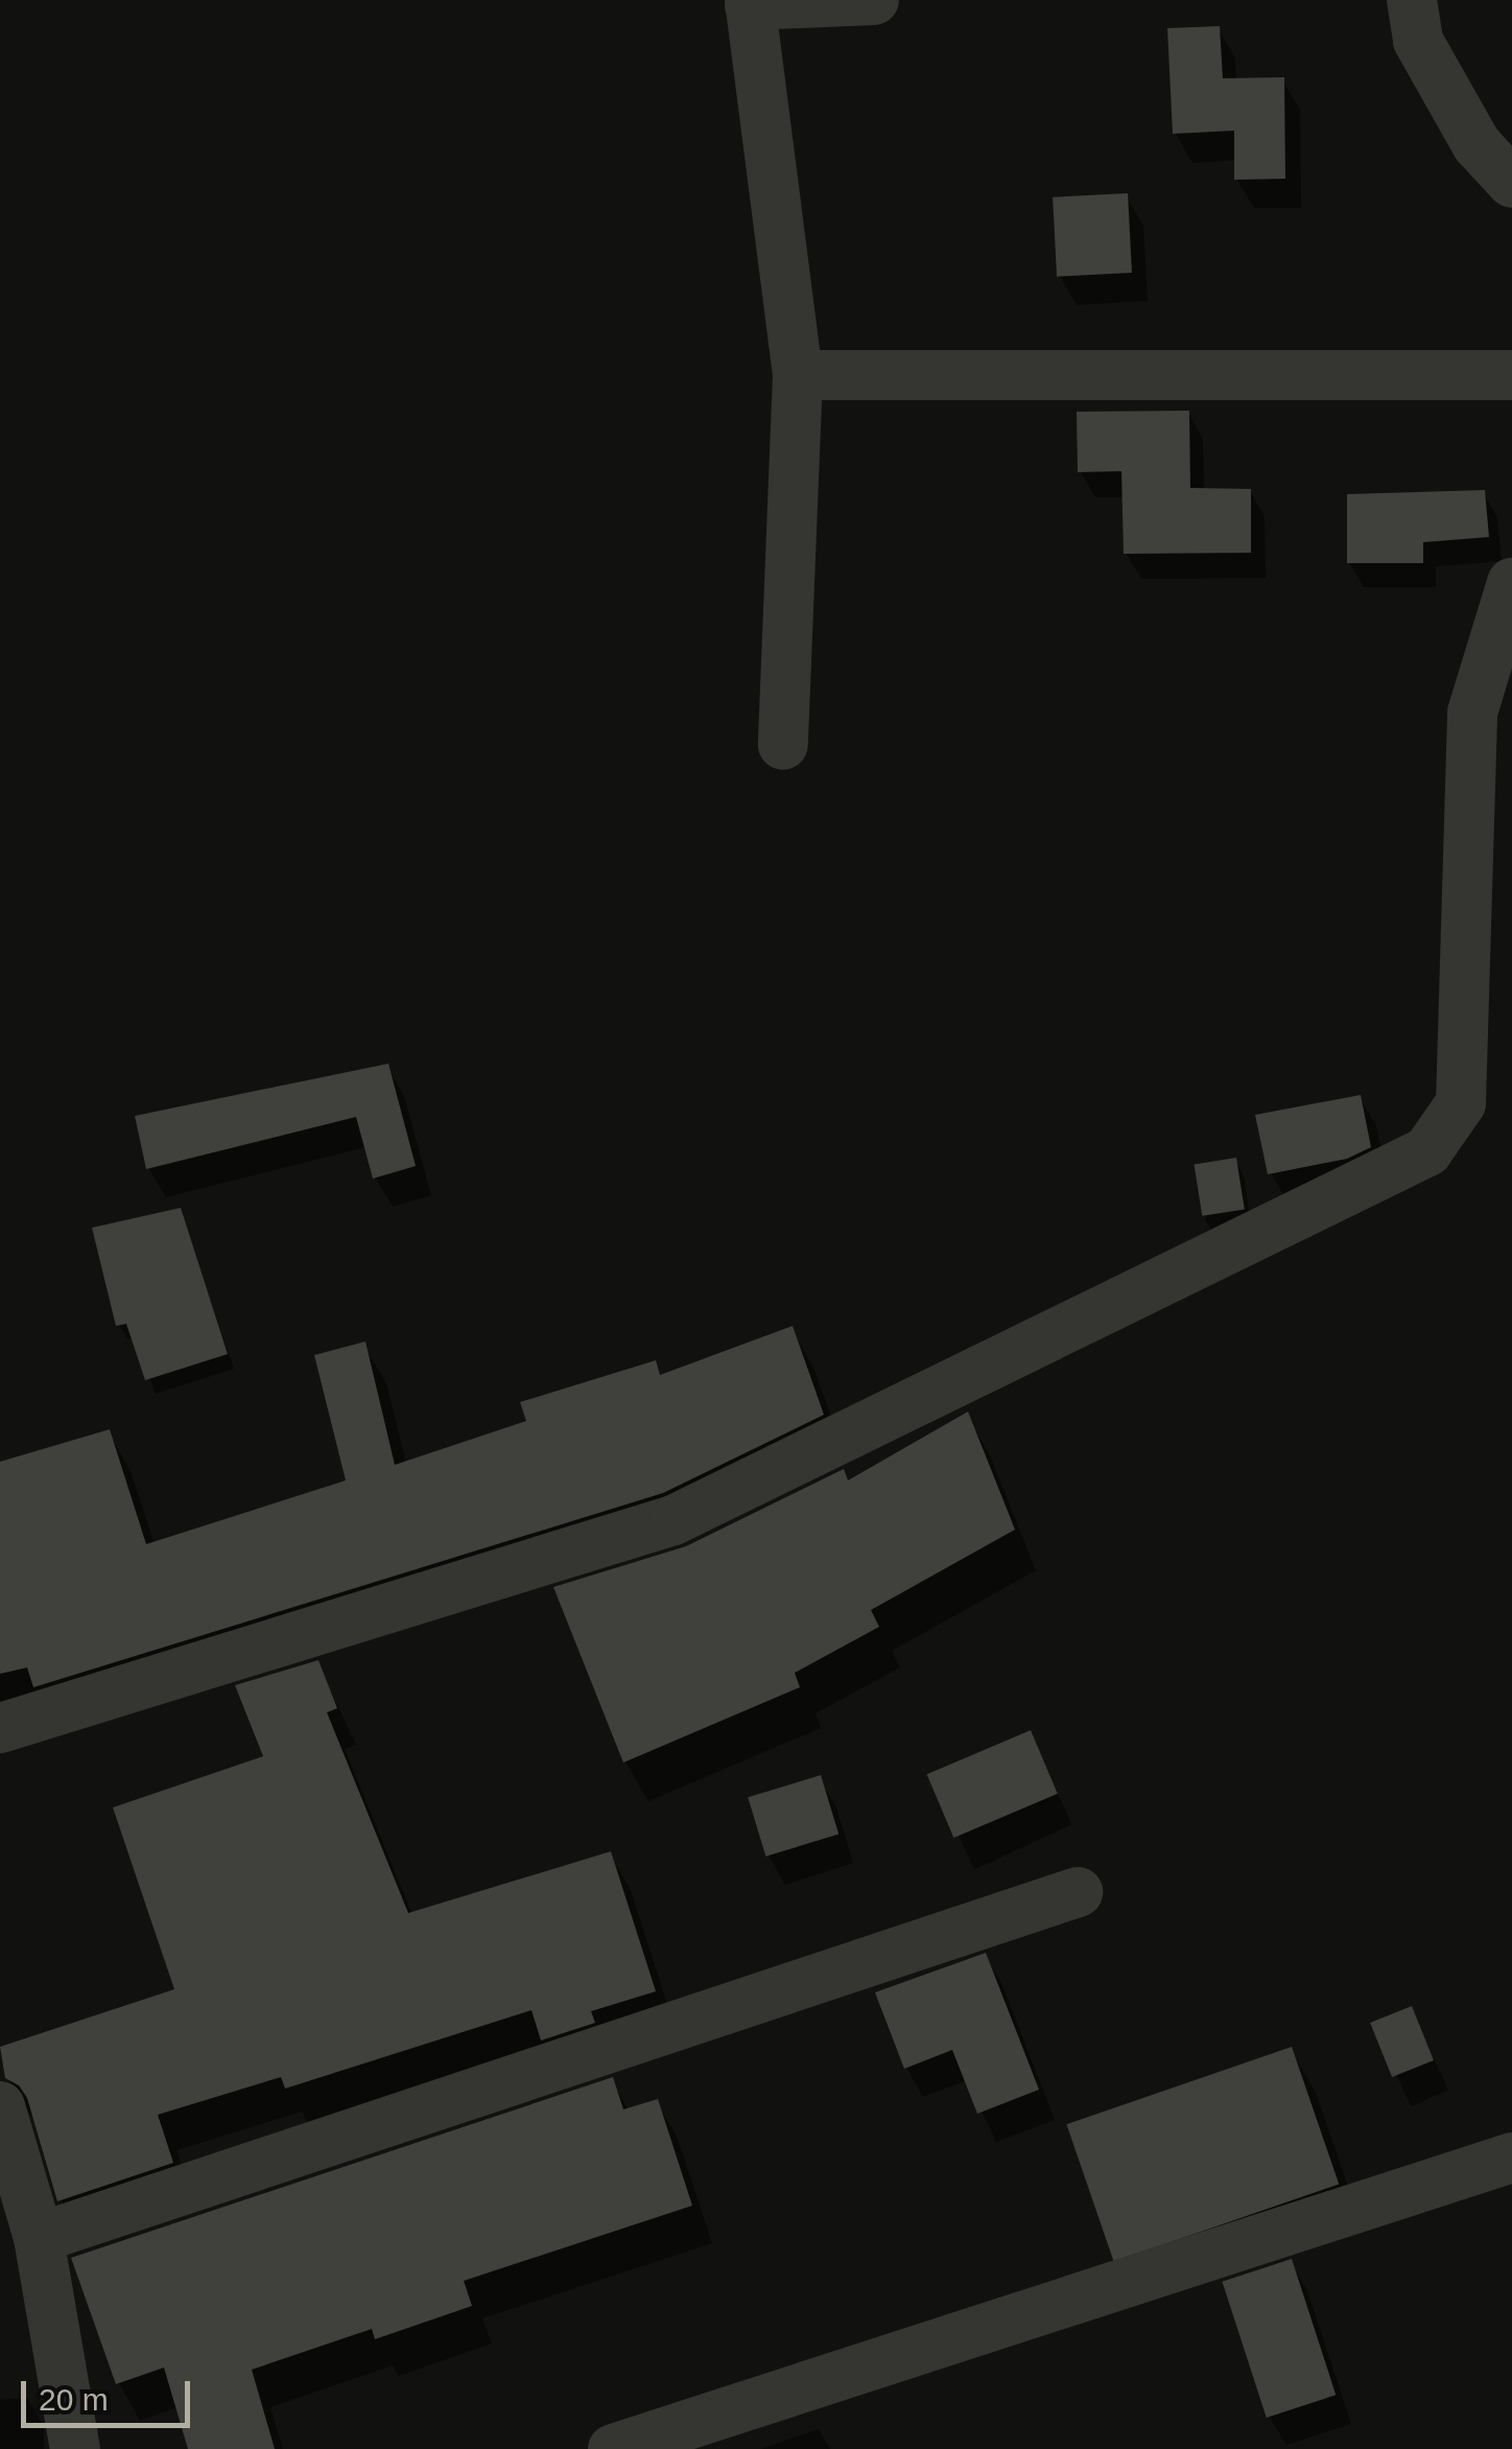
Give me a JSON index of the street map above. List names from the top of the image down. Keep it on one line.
{"scale_bar":"20 m"}
